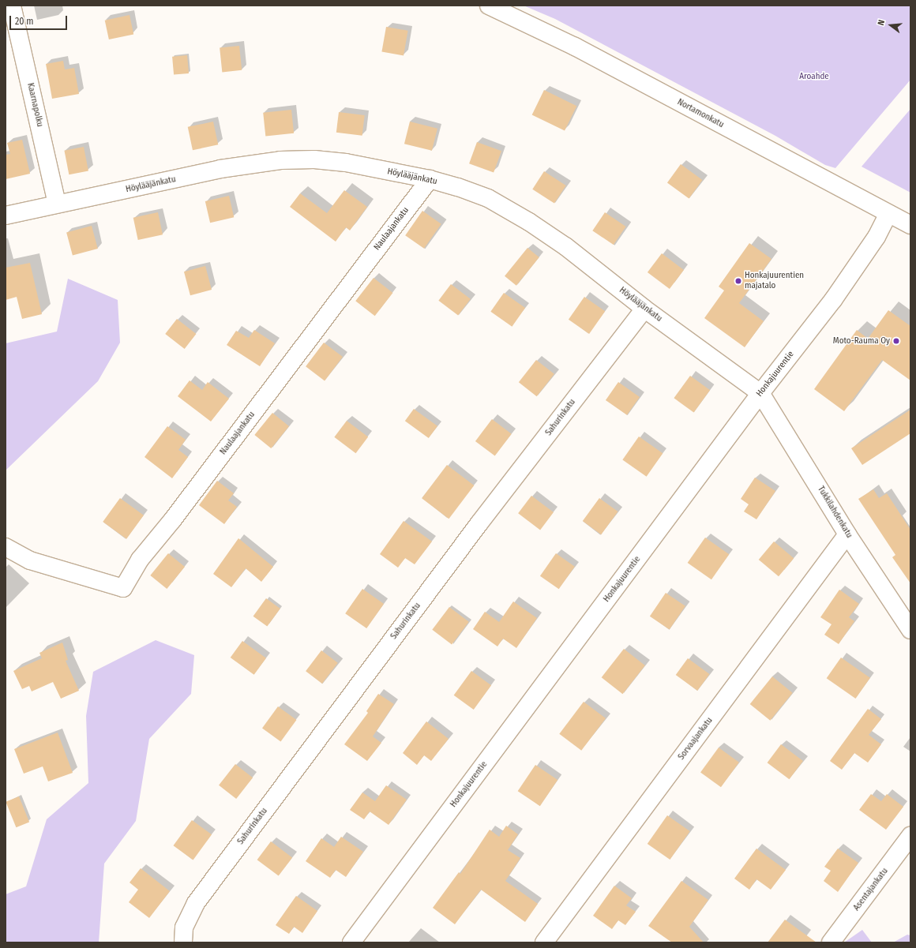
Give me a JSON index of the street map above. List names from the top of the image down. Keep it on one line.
{"streets":{"street":["Kaarnapolku","Nortamonkatu","Höylääjänkatu","Naulaajankatu","Honkajuurentie","Sahurinkatu","Tukkilahdenkatu","Sorvaajankatu","Asentajankatu"]},"crossings":[["Kaarnapolku","Höylääjänkatu"],["Nortamonkatu","Honkajuurentie"],["Höylääjänkatu","Naulaajankatu"],["Höylääjänkatu","Honkajuurentie"],["Höylääjänkatu","Sahurinkatu"],["Höylääjänkatu","Tukkilahdenkatu"],["Honkajuurentie","Tukkilahdenkatu"],["Tukkilahdenkatu","Sorvaajankatu"]],"parks":["Aroahde"],"places":["Honkajuurentien majatalo","Moto-Rauma Oy"],"scale_bar":"20 m","north":"left"}
